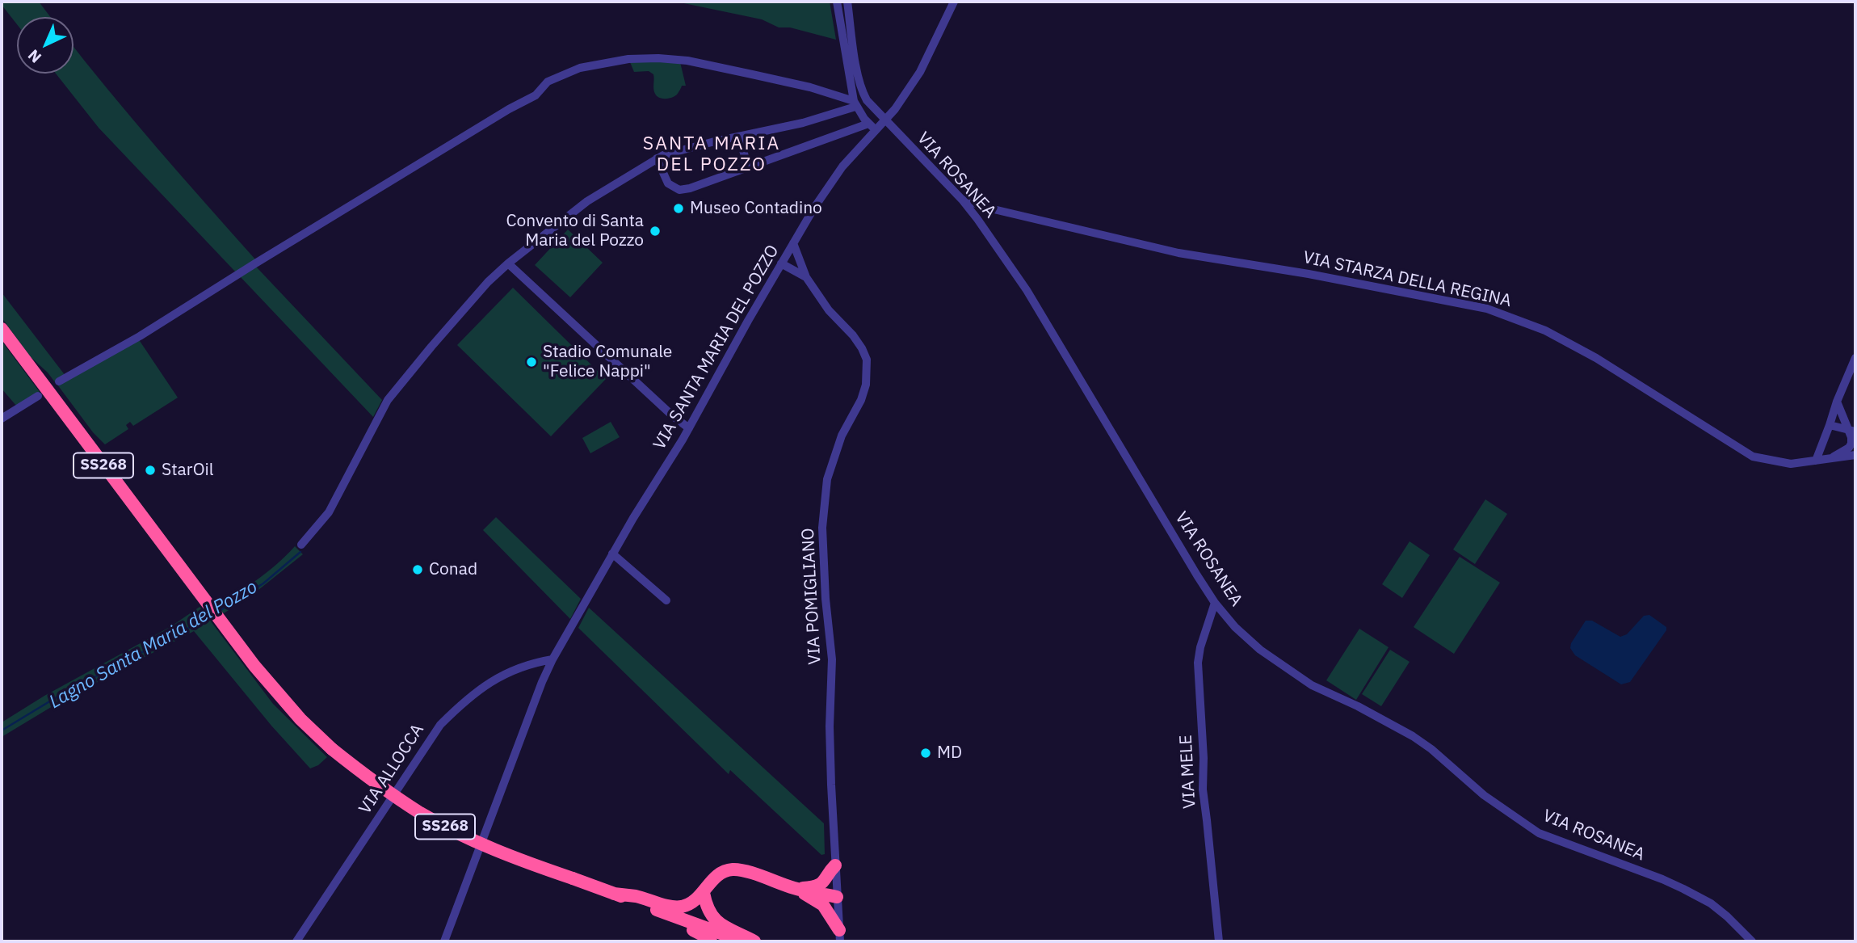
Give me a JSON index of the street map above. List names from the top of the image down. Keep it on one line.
{"streets":{"highway":["SS268"],"street":["VIA ROSANEA","VIA STARZA DELLA REGINA","VIA SANTA MARIA DEL POZZO","VIA POMIGLIANO","VIA ALLOCCA","VIA MELE"]},"crossings":[["VIA ROSANEA","VIA STARZA DELLA REGINA"],["VIA ROSANEA","VIA SANTA MARIA DEL POZZO"],["VIA ROSANEA","VIA MELE"],["VIA SANTA MARIA DEL POZZO","VIA POMIGLIANO"],["VIA SANTA MARIA DEL POZZO","VIA ALLOCCA"]],"districts":["SANTA MARIA DEL POZZO"],"water":["Lagno Santa Maria del Pozzo"],"places":["Museo Contadino","Convento di Santa Maria del Pozzo","Stadio Comunale \"Felice Nappi\"","StarOil","Conad","MD"],"north":"bottom left"}
